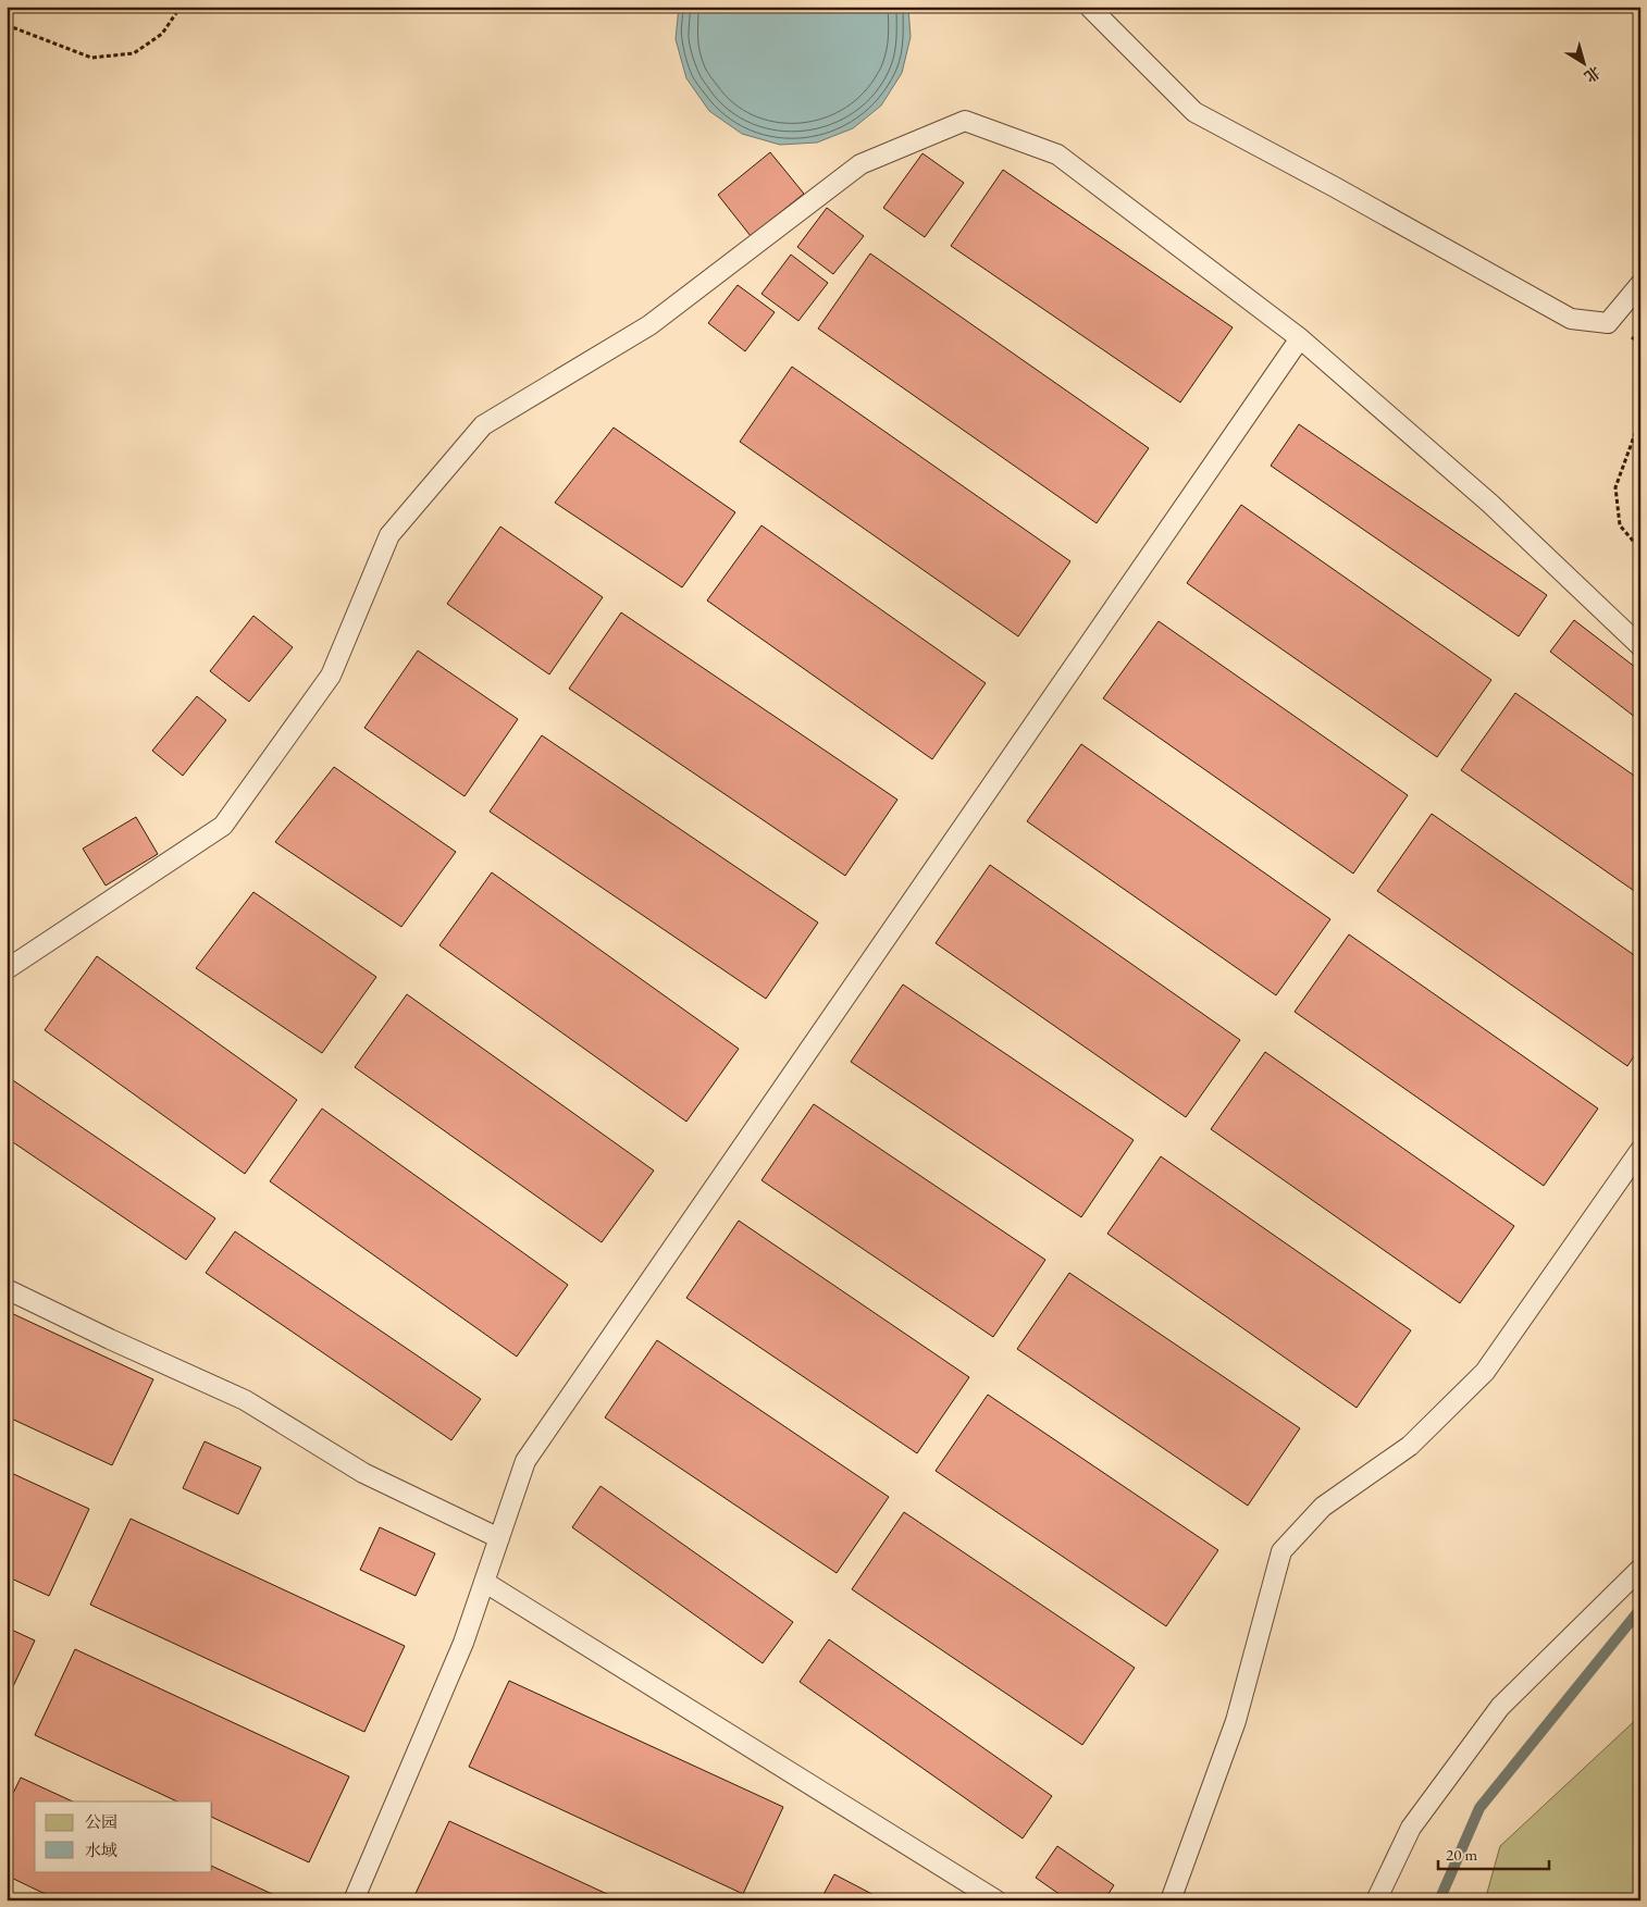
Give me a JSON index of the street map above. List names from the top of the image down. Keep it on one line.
{"legend":["公园","水域"],"scale_bar":"20 m","north":"bottom right"}
